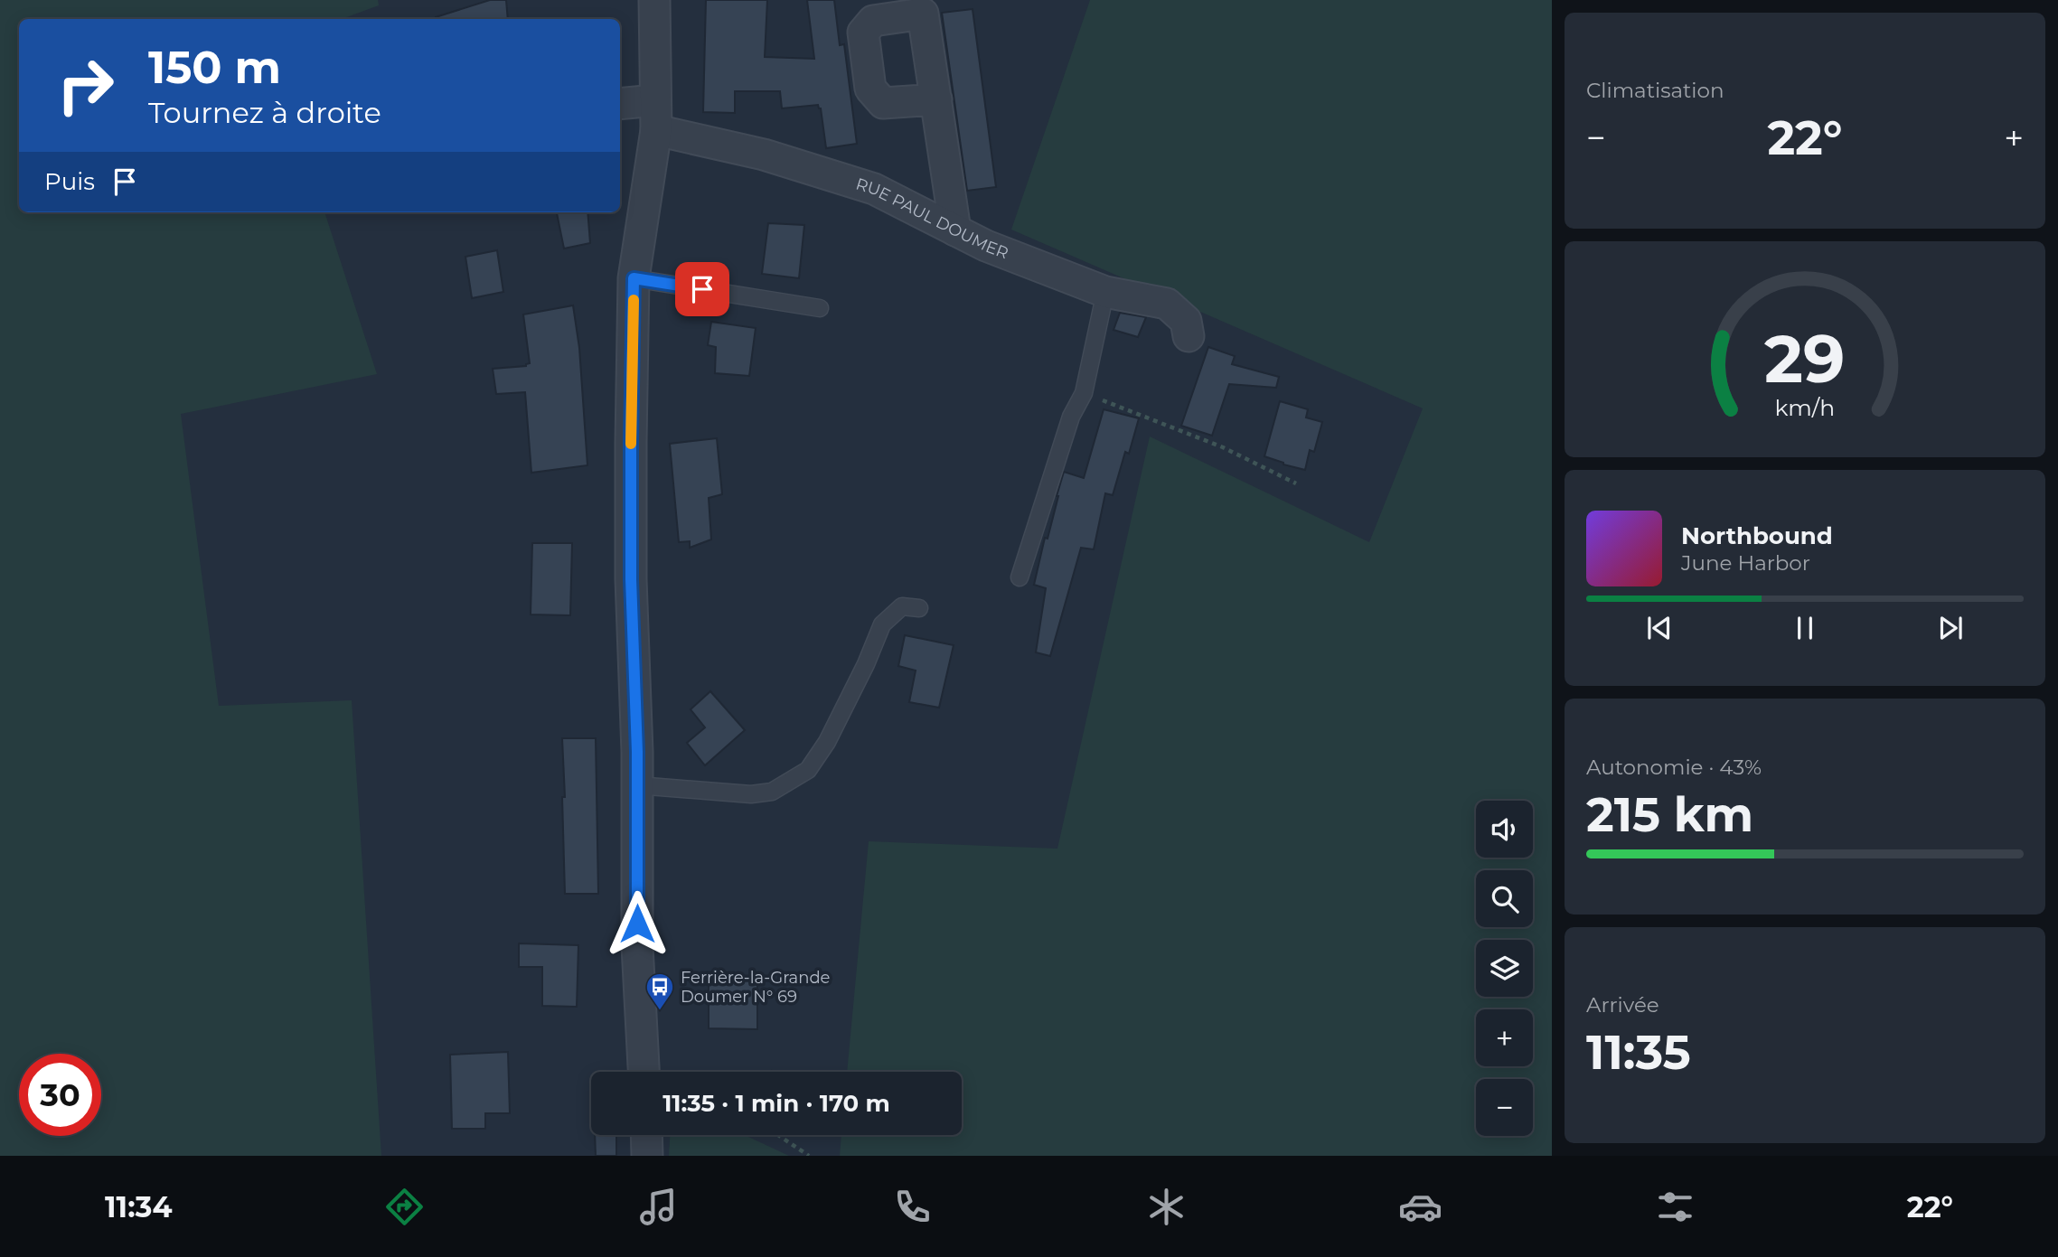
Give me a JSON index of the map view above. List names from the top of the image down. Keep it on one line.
{"streets":{"street":["RUE PAUL DOUMER"]},"places":{"bus stop":["Ferrière-la-Grande Doumer N° 69"]},"page":{"tile":["Climatisation",["Autonomie · 43%","215 km"],["Arrivée","11:35"]],"turn":["150 m","Tournez à droite"],"heat":["−","22°","+"],"then":"Puis","song":["Northbound","June Harbor"],"map_buttons":["+","−"],"limit":"30","trip":"11:35 · 1 min · 170 m","tabs":["11:34","22°"],"gauge":["29","km/h"]}}
